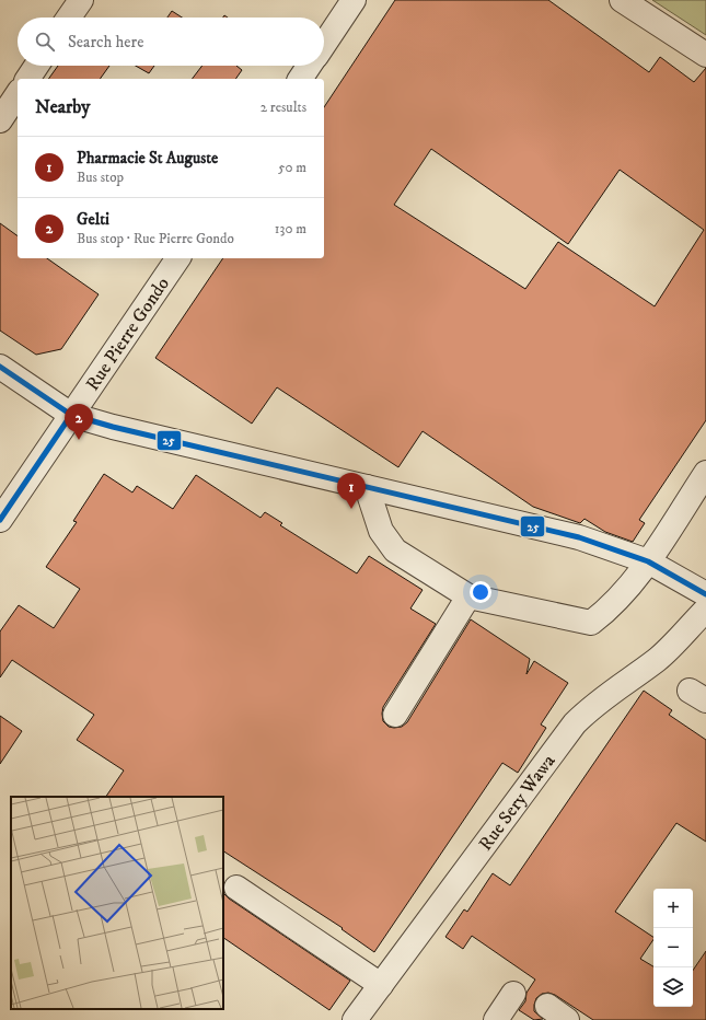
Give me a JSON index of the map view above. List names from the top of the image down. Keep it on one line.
{"streets":{"street":["Rue Pierre Gondo","Rue Sery Wawa"]},"lines":["transit line 25"],"page":{"search":"Search here","heading":["Nearby","2 results"],"list":[{"mark":"1","name":"Pharmacie St Auguste","note":"Bus stop","value":"50 m"},{"mark":"2","name":"Gelti","note":"Bus stop · Rue Pierre Gondo","value":"130 m"}],"pins":["2","1"],"map_buttons":["+","−"]}}
